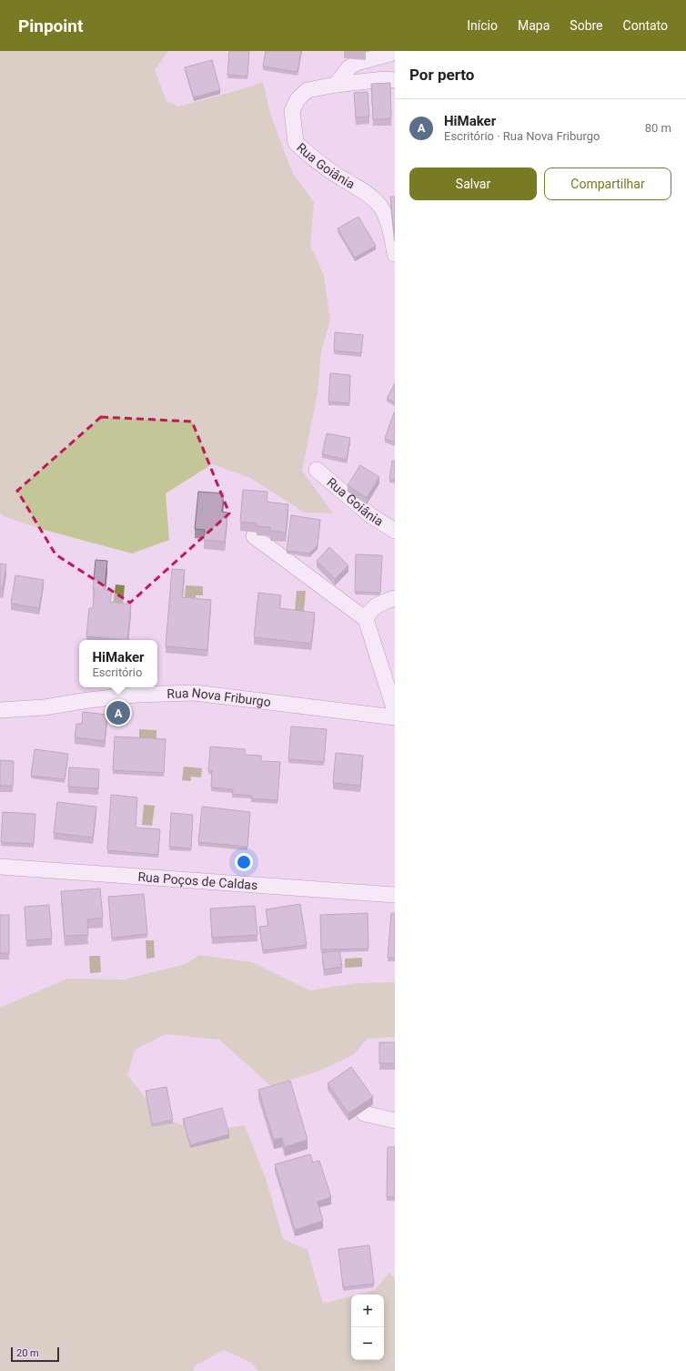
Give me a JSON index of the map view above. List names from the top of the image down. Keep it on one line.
{"streets":{"street":["Rua Goiânia","Rua Nova Friburgo","Rua Poços de Caldas"]},"scale_bar":"20 m","page":{"header":"Pinpoint","nav":["Início","Mapa","Sobre","Contato"],"heading":"Por perto","list":[{"mark":"A","name":"HiMaker","note":"Escritório · Rua Nova Friburgo","value":"80 m"}],"buttons":["Salvar","Compartilhar"],"popup":["HiMaker","Escritório"],"pins":"A","map_buttons":["+","−"],"scale":"20 m"}}
